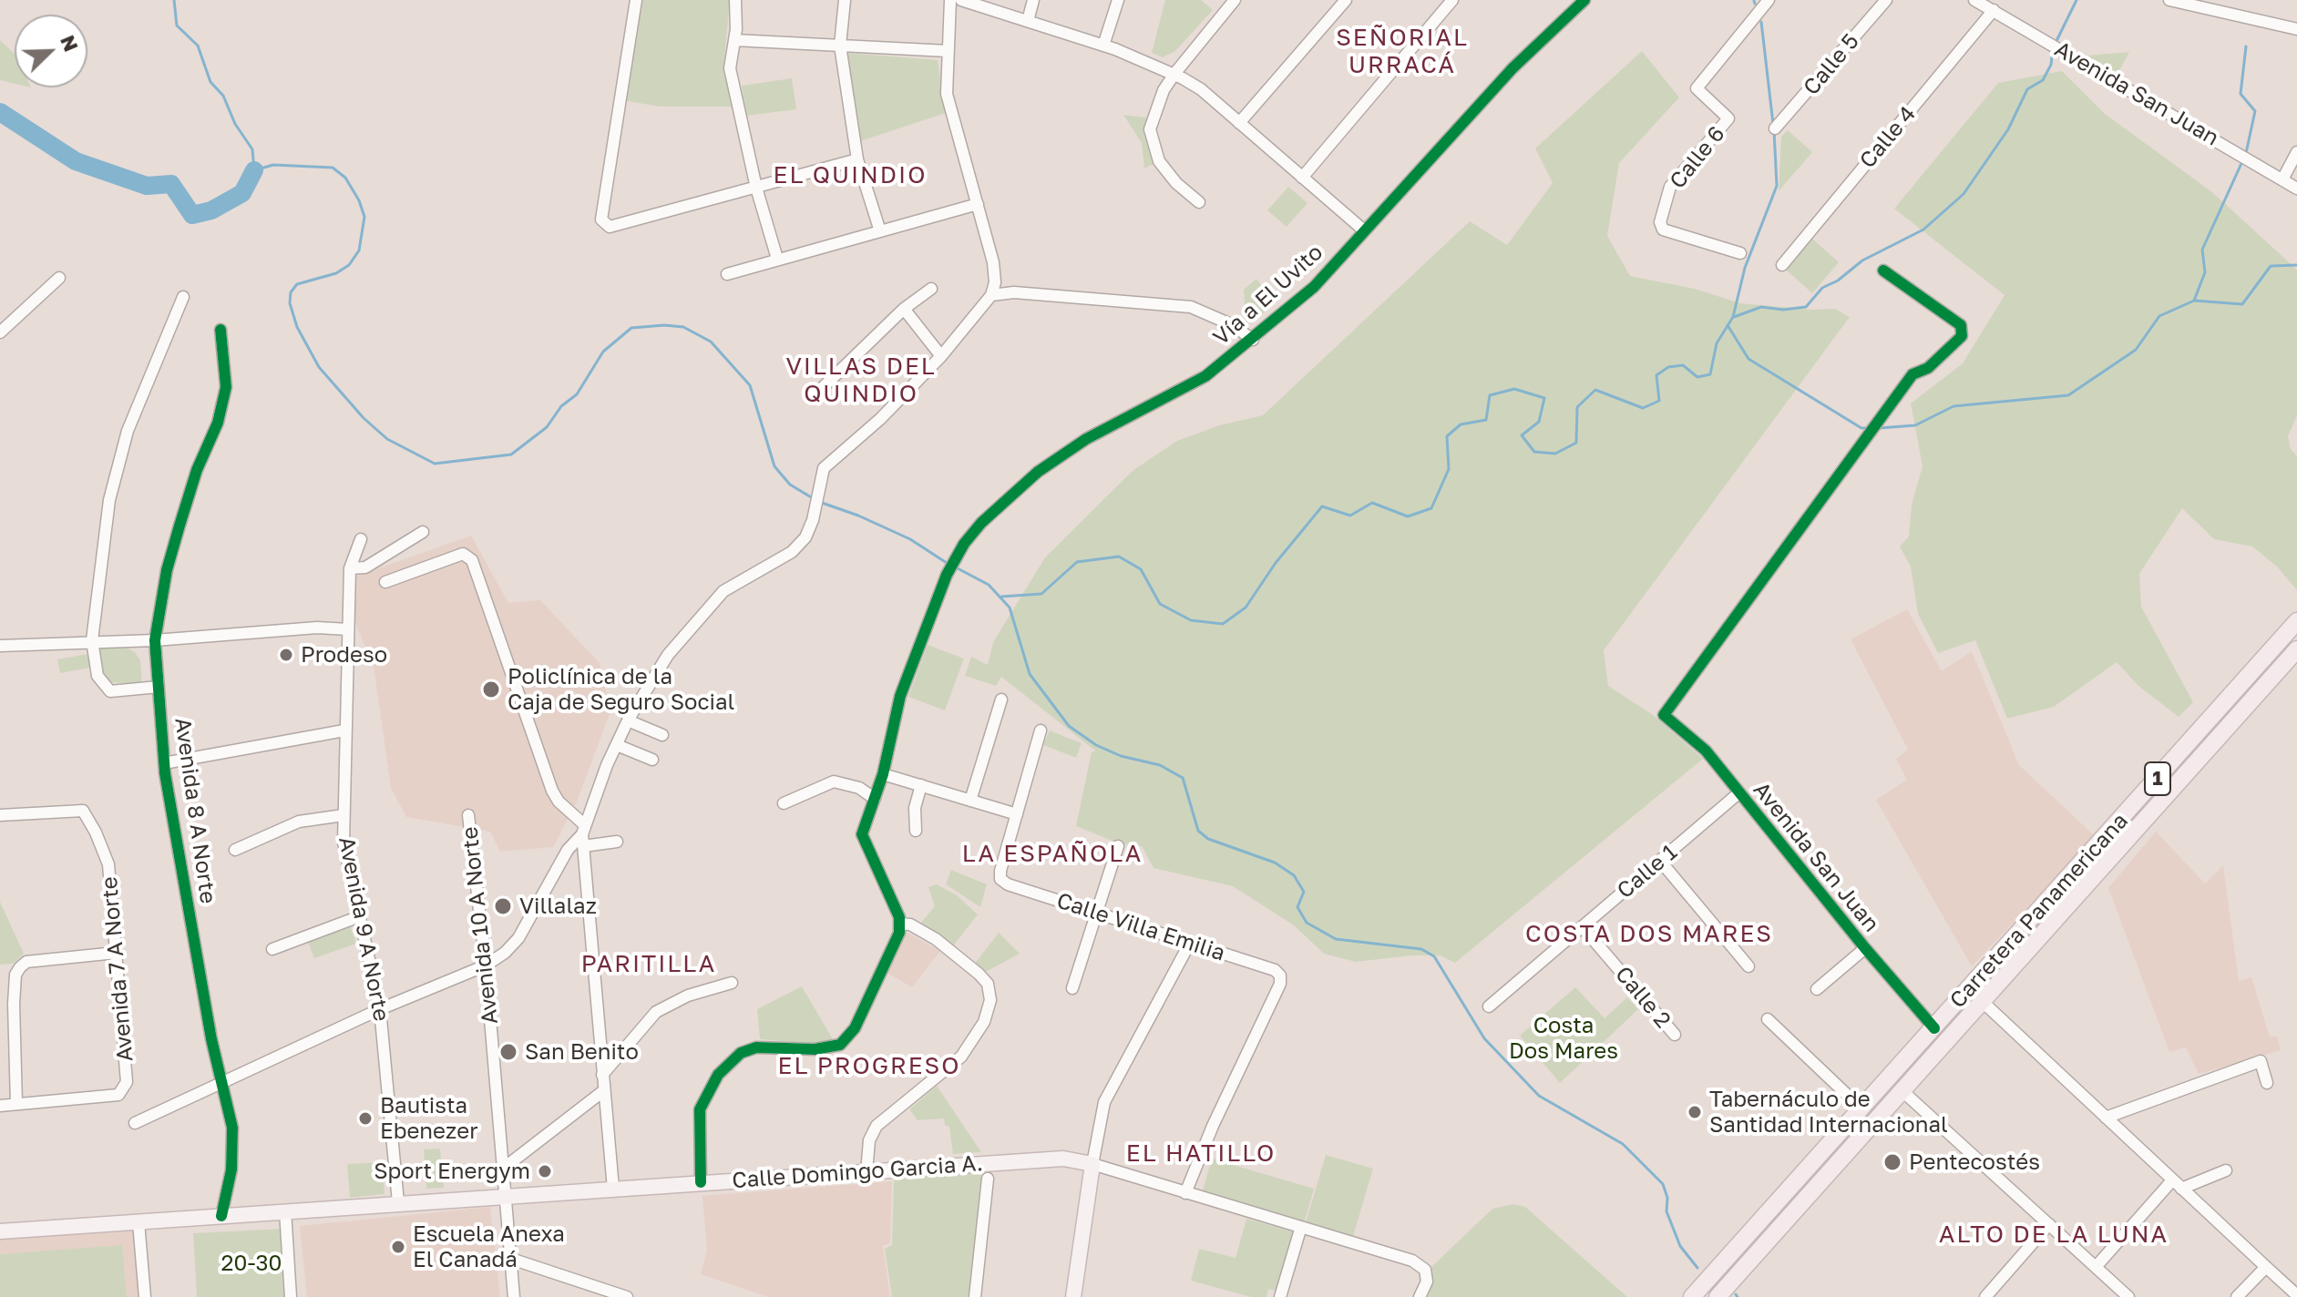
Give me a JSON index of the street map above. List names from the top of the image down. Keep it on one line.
{"streets":{"highway":["1","Carretera Panamericana"],"main road":["Calle Domingo Garcia A."],"street":["Calle 5","Avenida San Juan","Calle 4","Calle 6","Vía a El Uvito","Avenida 8 A Norte","Calle 1","Avenida 10 A Norte","Calle Villa Emilia","Avenida 9 A Norte","Avenida 7 A Norte","Calle 2"]},"crossings":[["Avenida San Juan","Calle 4"],["Avenida San Juan","Calle 1"],["Avenida San Juan","Carretera Panamericana"],["Avenida 8 A Norte","Calle Domingo Garcia A."],["Calle 1","Calle 2"],["Avenida 10 A Norte","Calle Domingo Garcia A."],["Calle Villa Emilia","Calle Domingo Garcia A."],["Avenida 9 A Norte","Calle Domingo Garcia A."]],"districts":["SEÑORIAL URRACÁ","EL QUINDIO","VILLAS DEL QUINDIO","LA ESPAÑOLA","COSTA DOS MARES","PARITILLA","EL PROGRESO","EL HATILLO","ALTO DE LA LUNA"],"parks":["Costa Dos Mares","20-30"],"places":["Prodeso","Policlínica de la Caja de Seguro Social","Villalaz","San Benito","Tabernáculo de Santidad Internacional","Bautista Ebenezer","Pentecostés","Sport Energym","Escuela Anexa El Canadá"],"north":"top right"}
